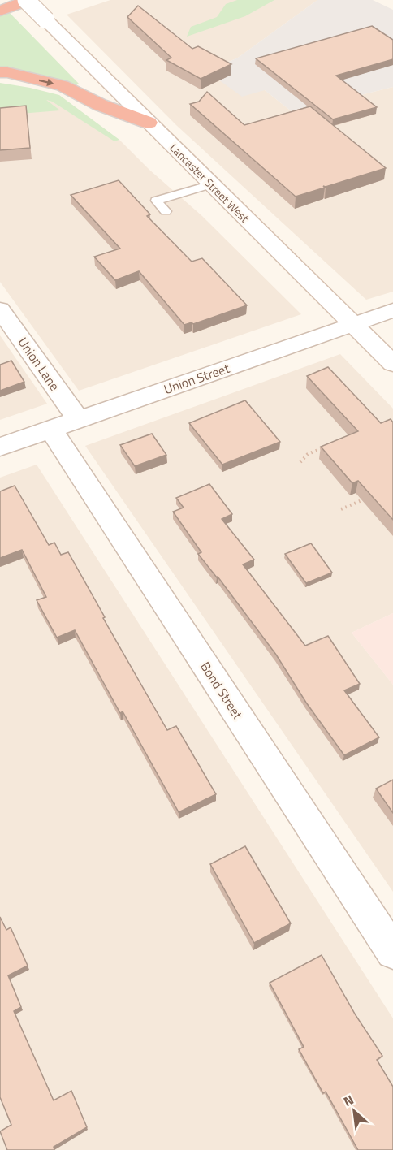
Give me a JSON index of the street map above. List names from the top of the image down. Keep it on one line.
{"streets":{"street":["Lancaster Street West","Union Lane","Union Street","Bond Street"]},"crossings":[["Lancaster Street West","Union Street"],["Union Lane","Union Street"],["Union Street","Bond Street"]],"north":"top left"}
